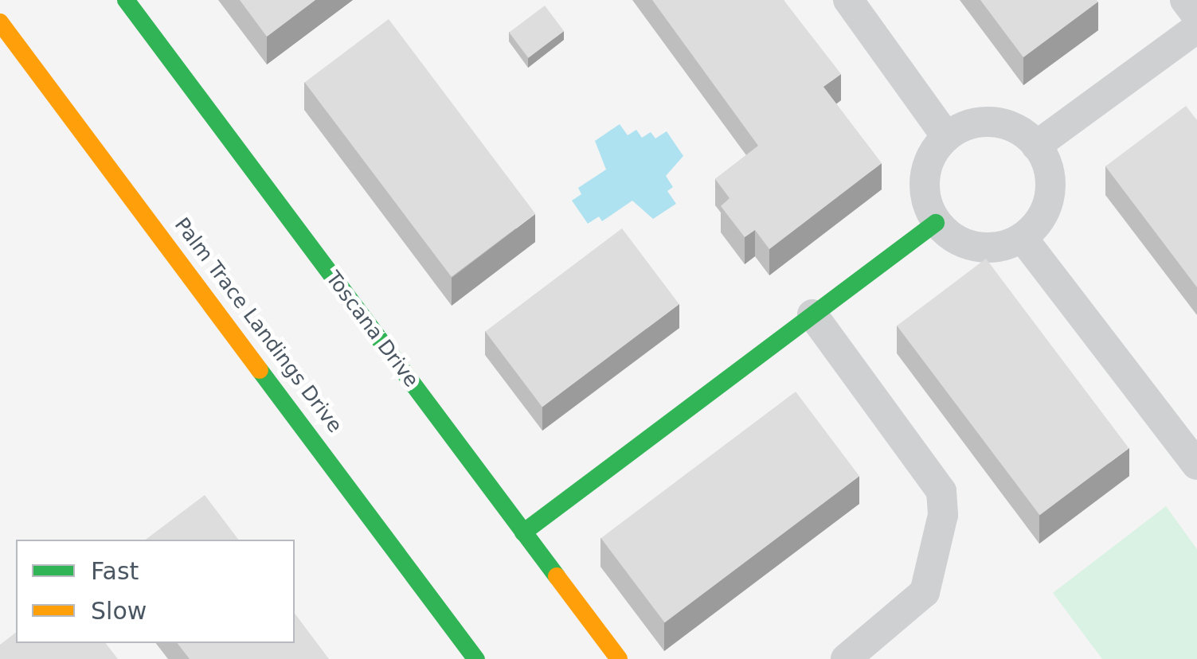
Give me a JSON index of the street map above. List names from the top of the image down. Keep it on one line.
{"streets":{"street":["Palm Trace Landings Drive","Toscana Drive"]},"legend":["Fast","Slow"]}
